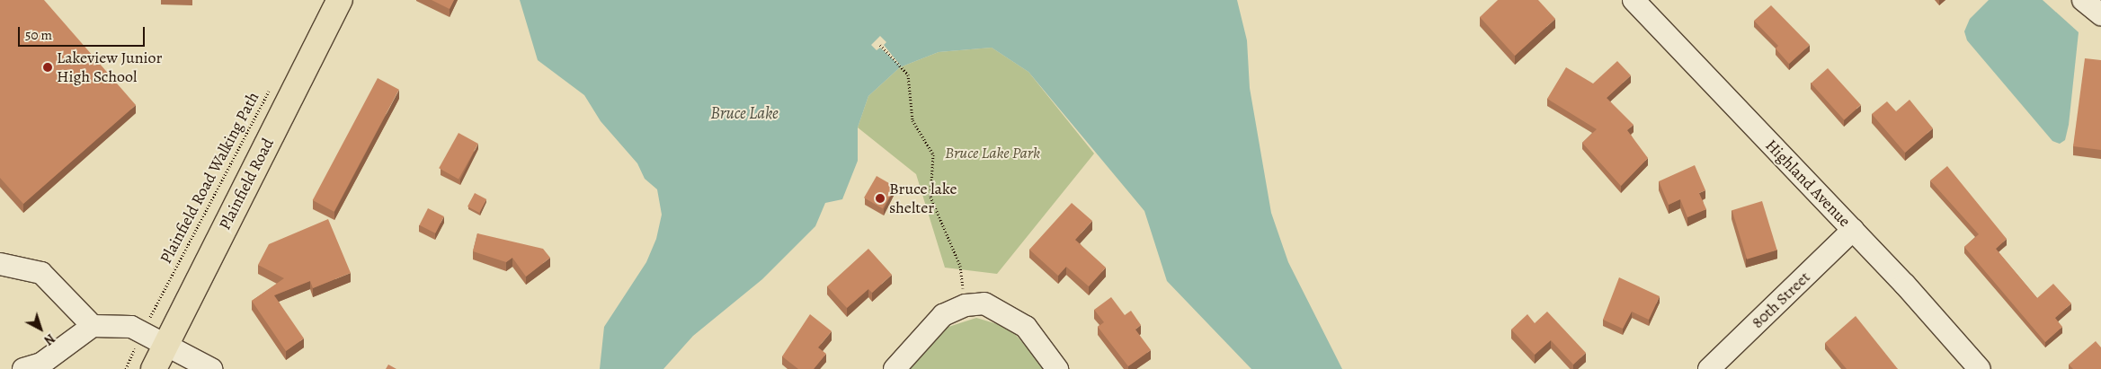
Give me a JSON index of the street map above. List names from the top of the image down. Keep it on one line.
{"streets":{"main road":["Plainfield Road"],"street":["Highland Avenue","80th Street"],"path":["Plainfield Road Walking Path"]},"crossings":[["Highland Avenue","80th Street"]],"water":["Bruce Lake"],"parks":["Bruce Lake Park"],"places":["Lakeview Junior High School","Bruce lake shelter"],"scale_bar":"50 m","north":"bottom right"}
